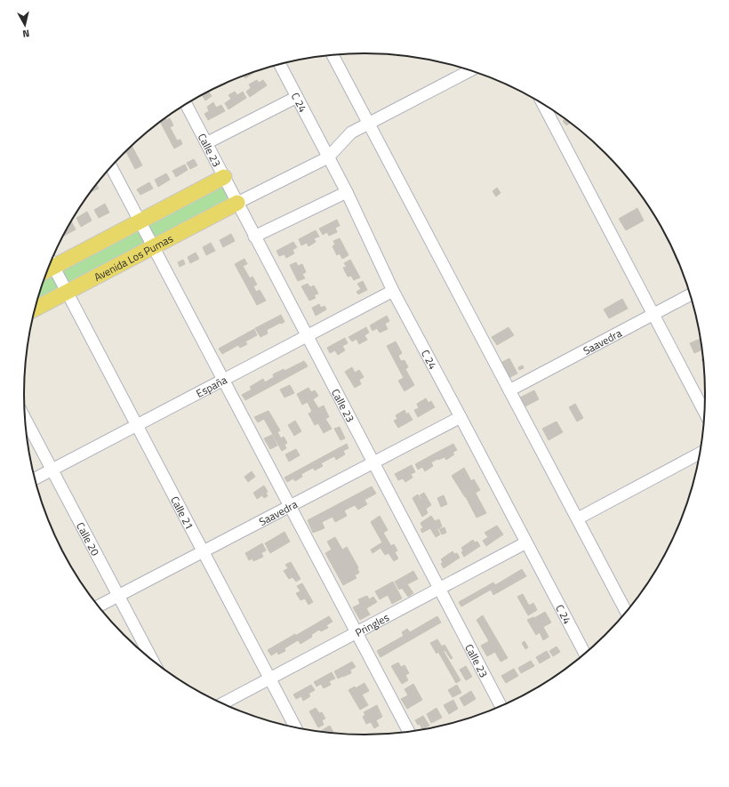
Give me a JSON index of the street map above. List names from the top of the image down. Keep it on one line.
{"streets":{"main road":["Avenida Los Pumas"],"street":["C 24","Calle 23","Saavedra","España","Calle 21","Calle 20","Pringles"]},"crossings":[["C 24","Saavedra"],["C 24","España"],["C 24","Pringles"],["Calle 23","Avenida Los Pumas"],["Calle 23","Saavedra"],["Calle 23","España"],["Calle 23","Pringles"],["Avenida Los Pumas","Calle 21"],["Saavedra","Calle 21"],["Saavedra","Calle 20"],["España","Calle 21"],["España","Calle 20"],["Calle 21","Pringles"]],"north":"bottom"}
